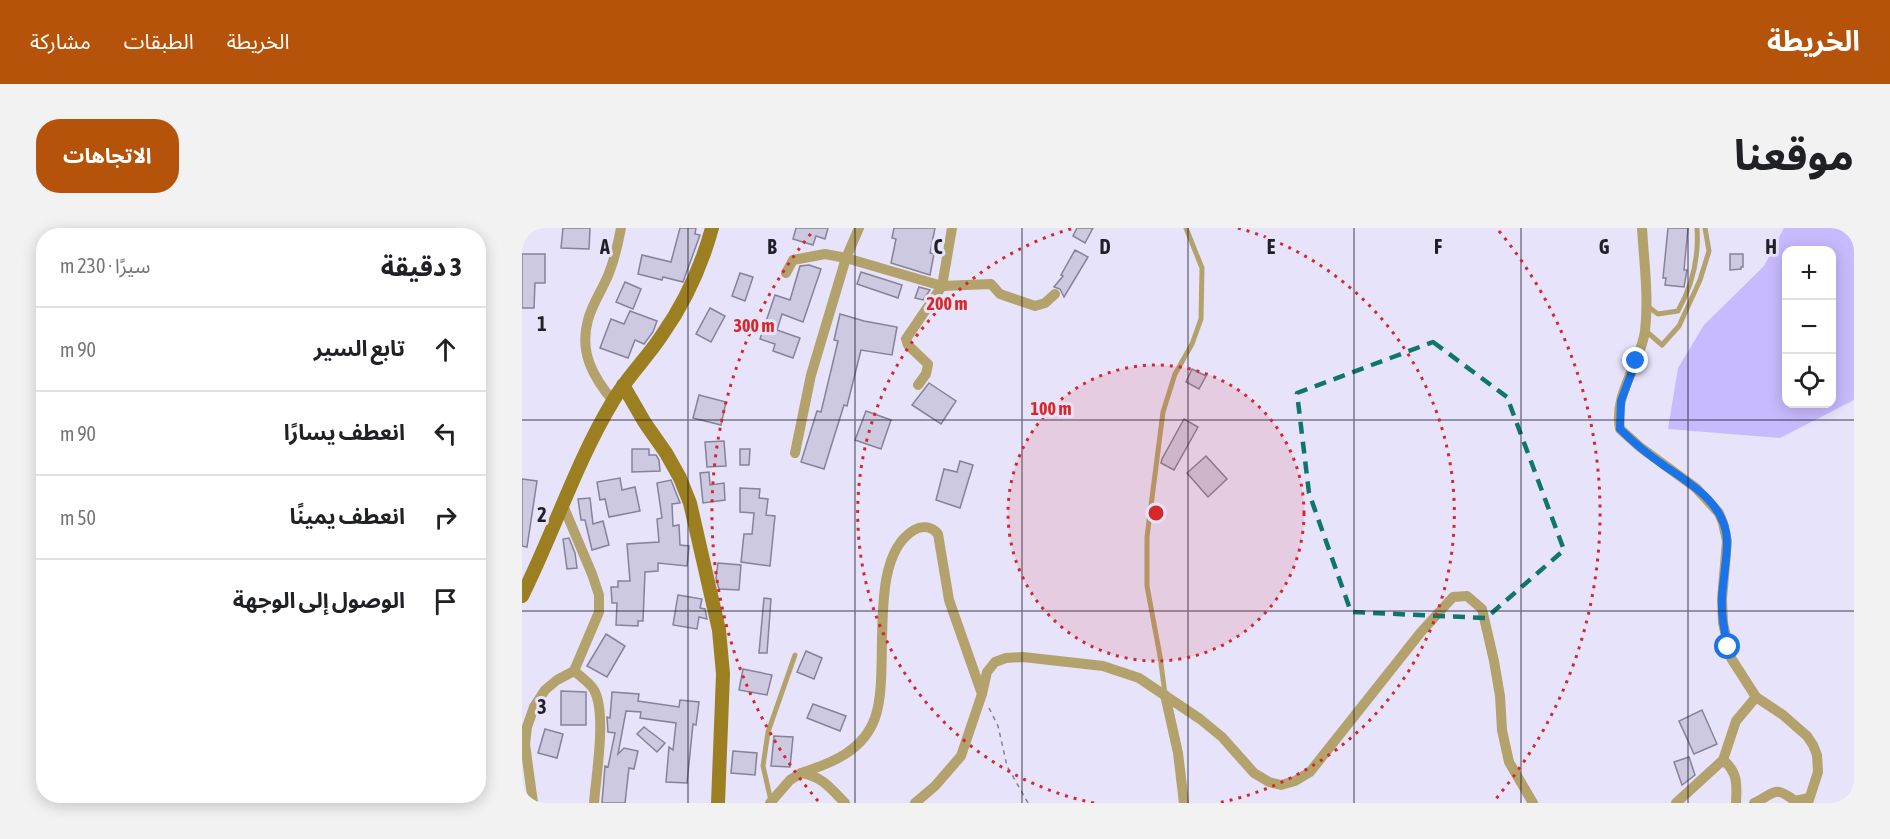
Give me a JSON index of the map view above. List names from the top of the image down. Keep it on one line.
{"page":{"header":"الخريطة","nav":["الخريطة","الطبقات","مشاركة"],"title":"موقعنا","buttons":"الاتجاهات","heading":["3 دقيقة","سيرًا · 230 m"],"map_buttons":["+","−"],"list":[["تابع السير","90 m"],["انعطف يسارًا","90 m"],["انعطف يمينًا","50 m"],"الوصول إلى الوجهة"]},"grid":{"columns":["A","B","C","D","E","F","G","H"],"rows":["1","2","3"]},"rings":["200 m","300 m","100 m"]}
